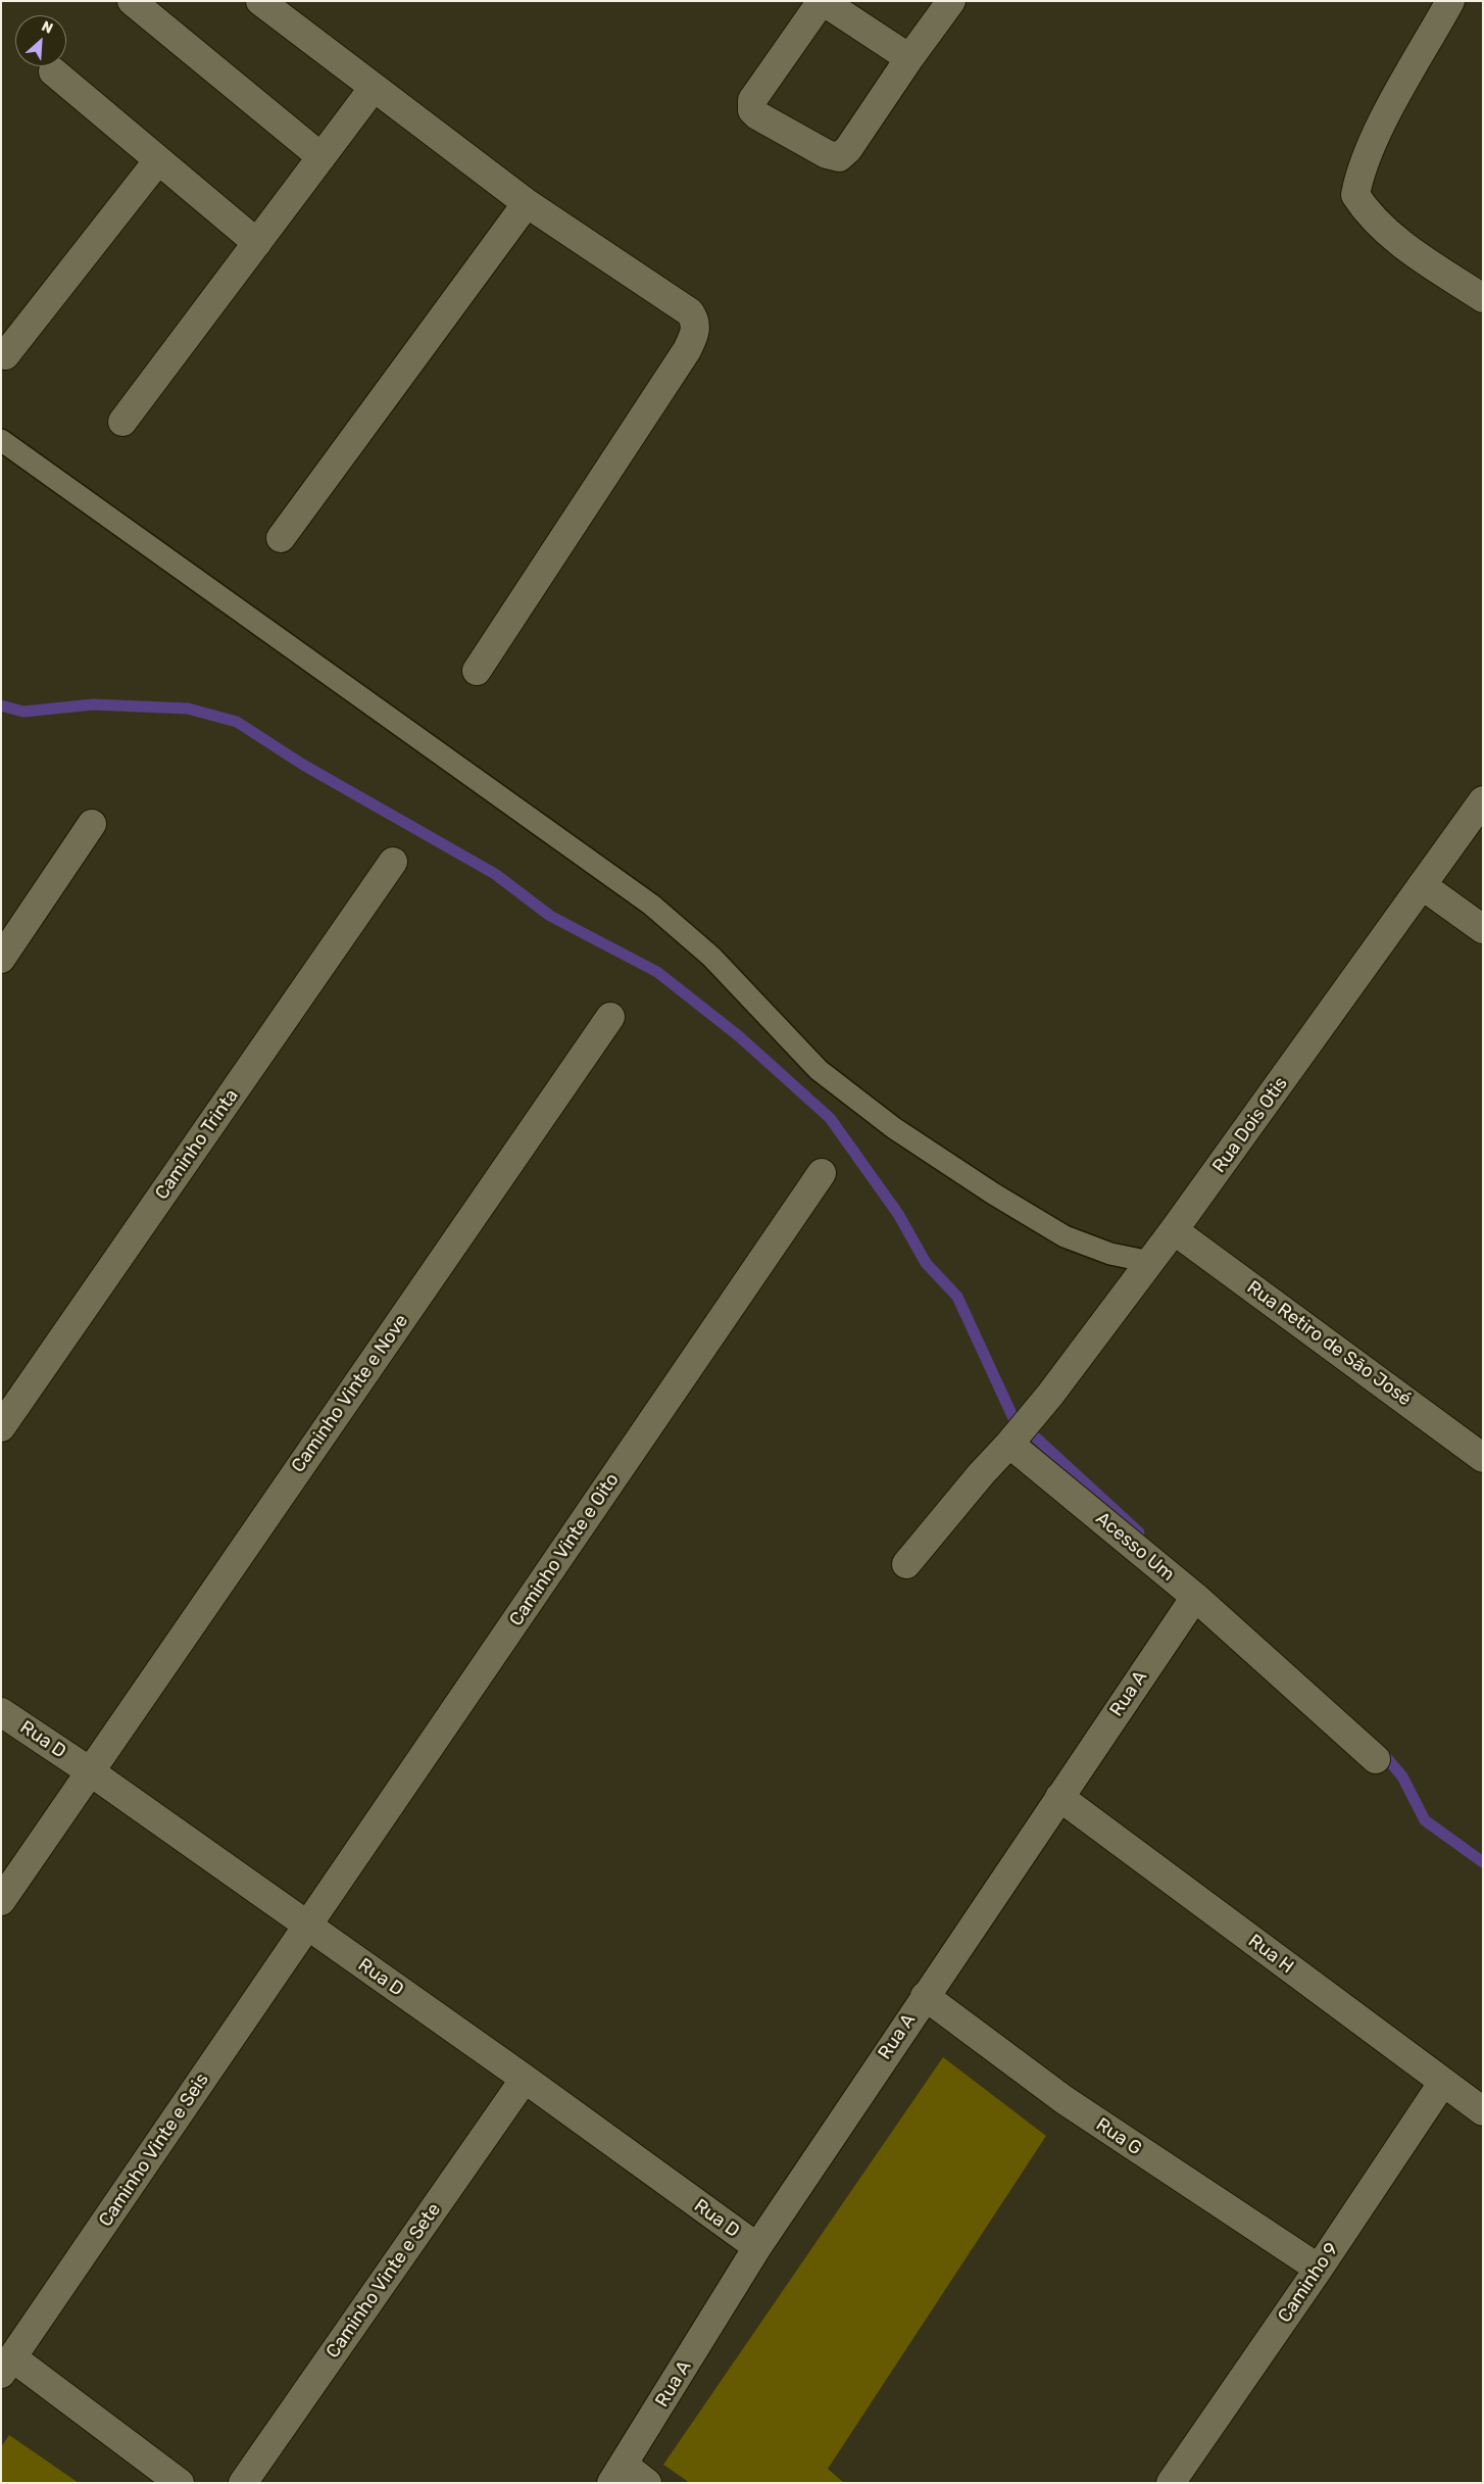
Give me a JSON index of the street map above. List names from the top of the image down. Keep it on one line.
{"streets":{"street":["Rua Dois Otis","Caminho Trinta","Rua Retiro de São José","Caminho Vinte e Nove","Acesso Um","Caminho Vinte e Oito","Rua A","Rua D","Rua H","Rua G","Caminho Vinte e Seis","Caminho Vinte e Sete","Caminho 9"]},"crossings":[["Rua Dois Otis","Rua Retiro de São José"],["Rua Dois Otis","Acesso Um"],["Caminho Vinte e Nove","Rua D"],["Acesso Um","Rua A"],["Caminho Vinte e Oito","Rua D"],["Caminho Vinte e Oito","Caminho Vinte e Seis"],["Rua A","Rua D"],["Rua A","Rua H"],["Rua A","Rua G"],["Rua D","Caminho Vinte e Seis"],["Rua D","Caminho Vinte e Sete"],["Rua H","Caminho 9"],["Rua G","Caminho 9"]],"north":"top right"}
